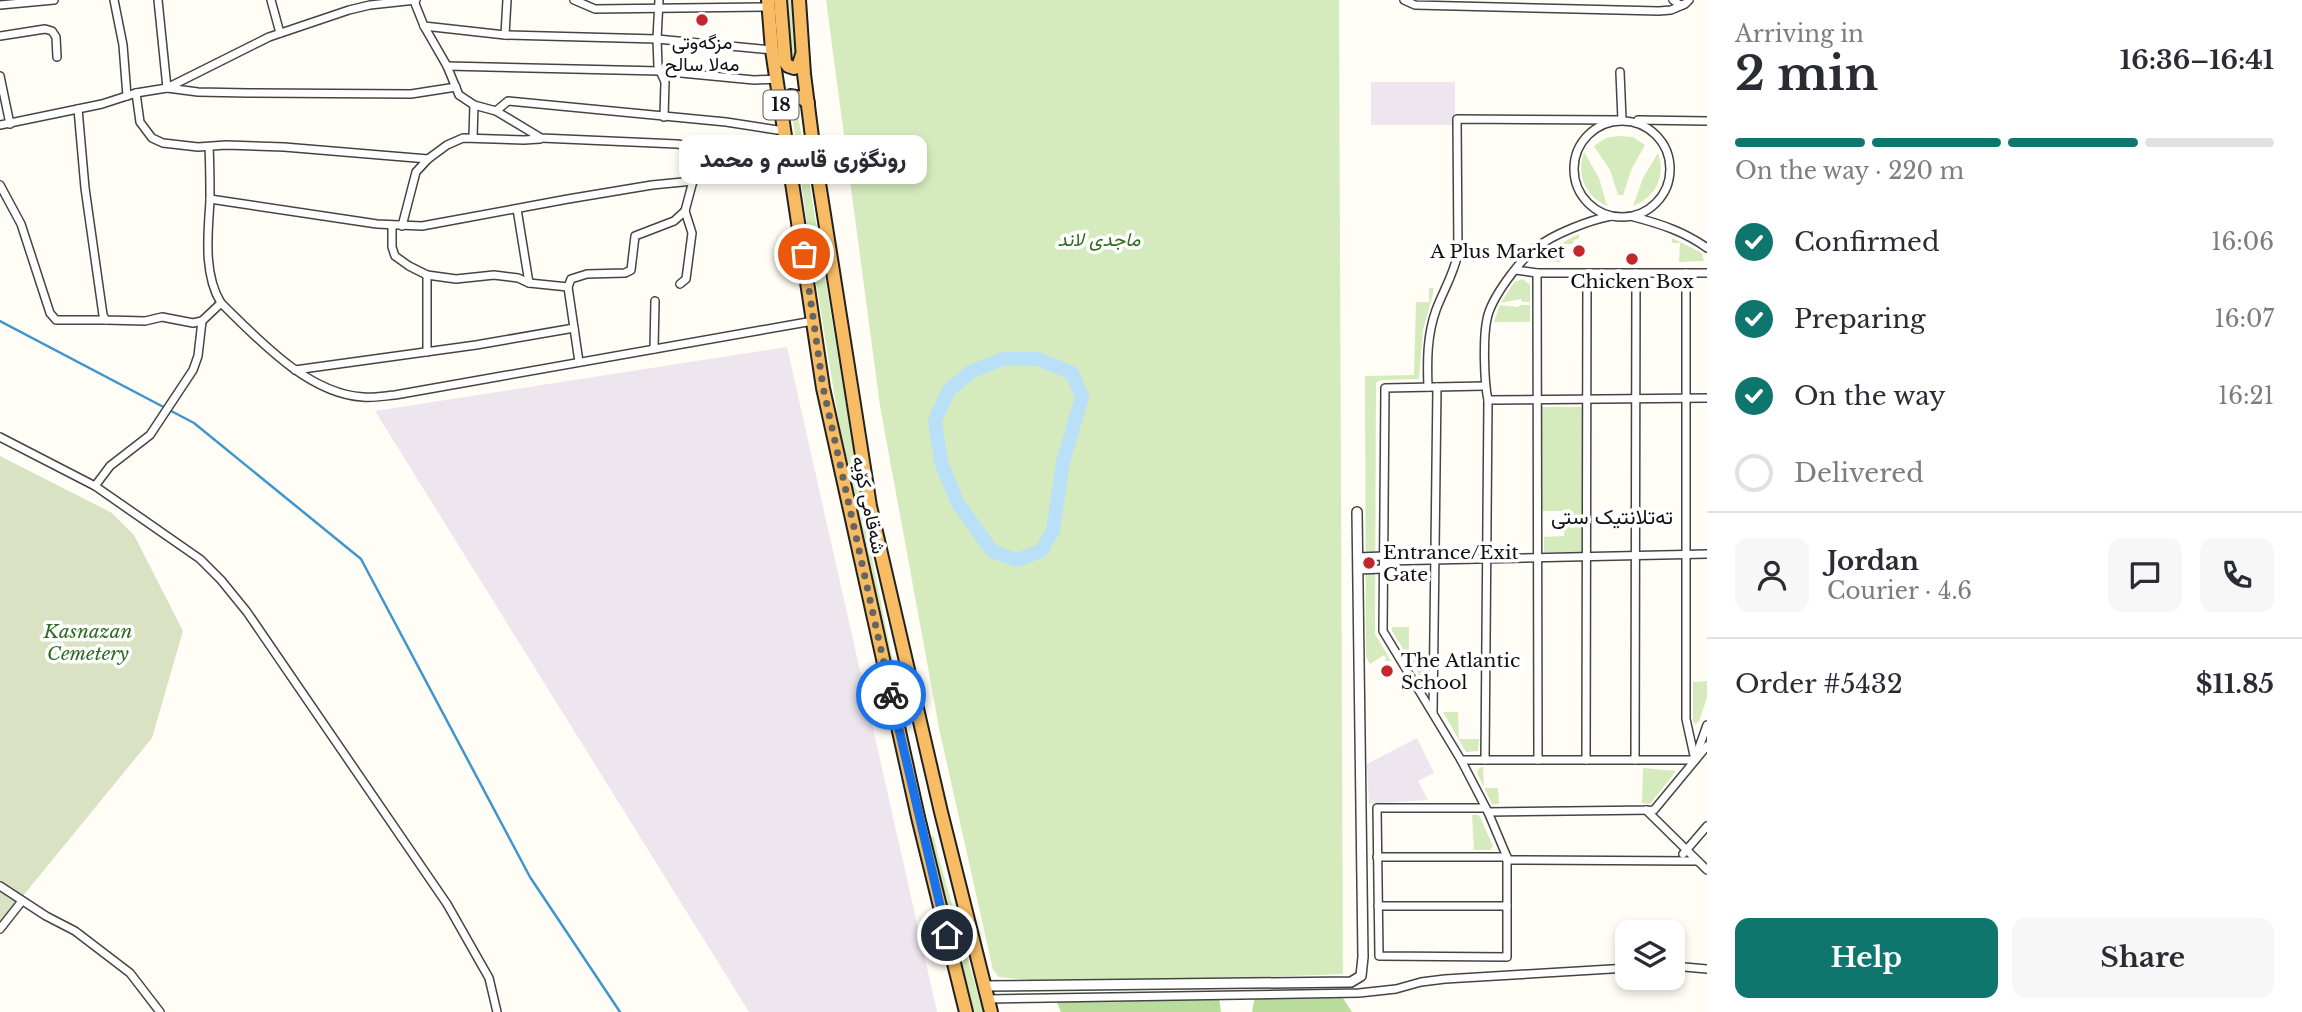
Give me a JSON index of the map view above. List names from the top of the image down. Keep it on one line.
{"streets":{"highway":["18","شەقامی کۆیە"]},"districts":["تەتلانتیک ستی"],"parks":["ماجدی لاند","Kasnazan Cemetery"],"places":["مزگەوتی مەلا سالح","A Plus Market","رونگۆری قاسم و محمد","Chicken Box","Entrance/Exit Gate","The Atlantic School"],"page":{"heading":["2 min","Arriving in","16:36–16:41"],"panel":["Jordan","Courier · 4.6","Order #5432","$11.85"],"bar":"On the way · 220 m","bubble":"رونگۆری قاسم و محمد","list":[["Confirmed","16:06"],["Preparing","16:07"],["On the way","16:21"],"Delivered"],"buttons":["Help","Share"]}}
